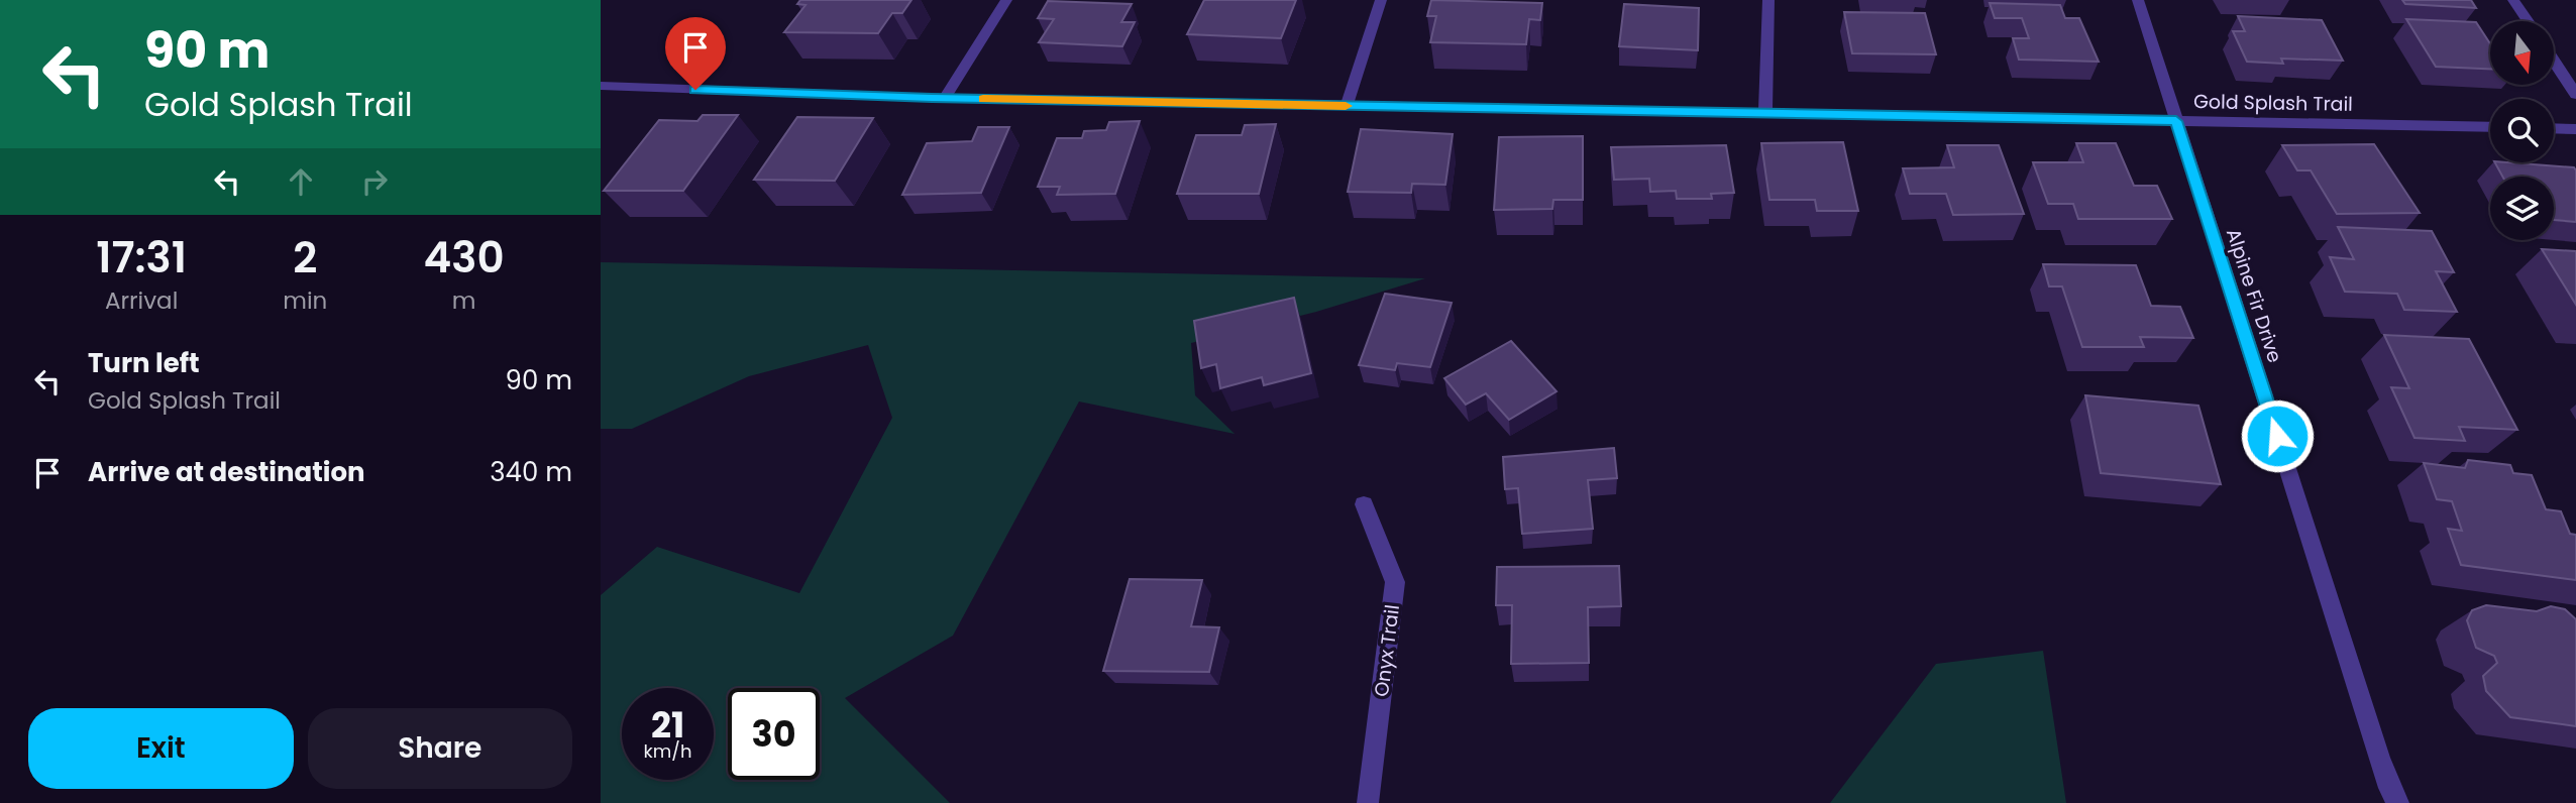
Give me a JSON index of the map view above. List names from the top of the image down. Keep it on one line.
{"streets":{"street":["Gold Splash Trail","Alpine Fir Drive","Onyx Trail"]},"crossings":[["Gold Splash Trail","Alpine Fir Drive"]],"north":"bottom","page":{"turn":["90 m","Gold Splash Trail"],"eta":["17:31","Arrival","2","min","430","m"],"list":[{"name":"Turn left","note":"Gold Splash Trail","value":"90 m"},{"name":"Arrive at destination","value":"340 m"}],"speed":"21 km/h","limit":"30","buttons":["Exit","Share"]}}
